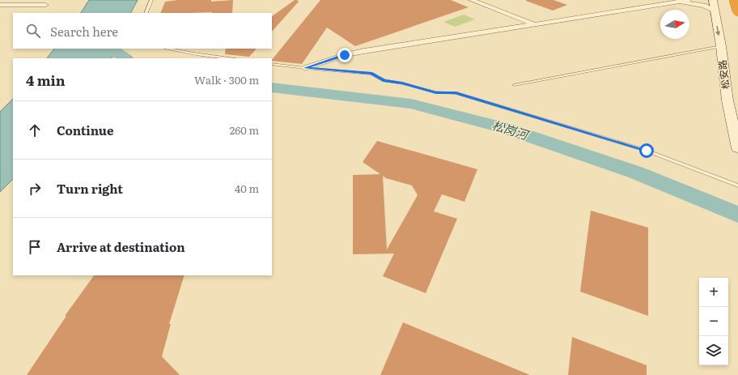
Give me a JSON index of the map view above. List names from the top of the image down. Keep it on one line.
{"streets":{"main road":["松安路"]},"water":["松岗河"],"north":"right","page":{"search":"Search here","heading":["4 min","Walk · 300 m"],"list":[["Continue","260 m"],["Turn right","40 m"],"Arrive at destination"],"map_buttons":["+","−"]}}
